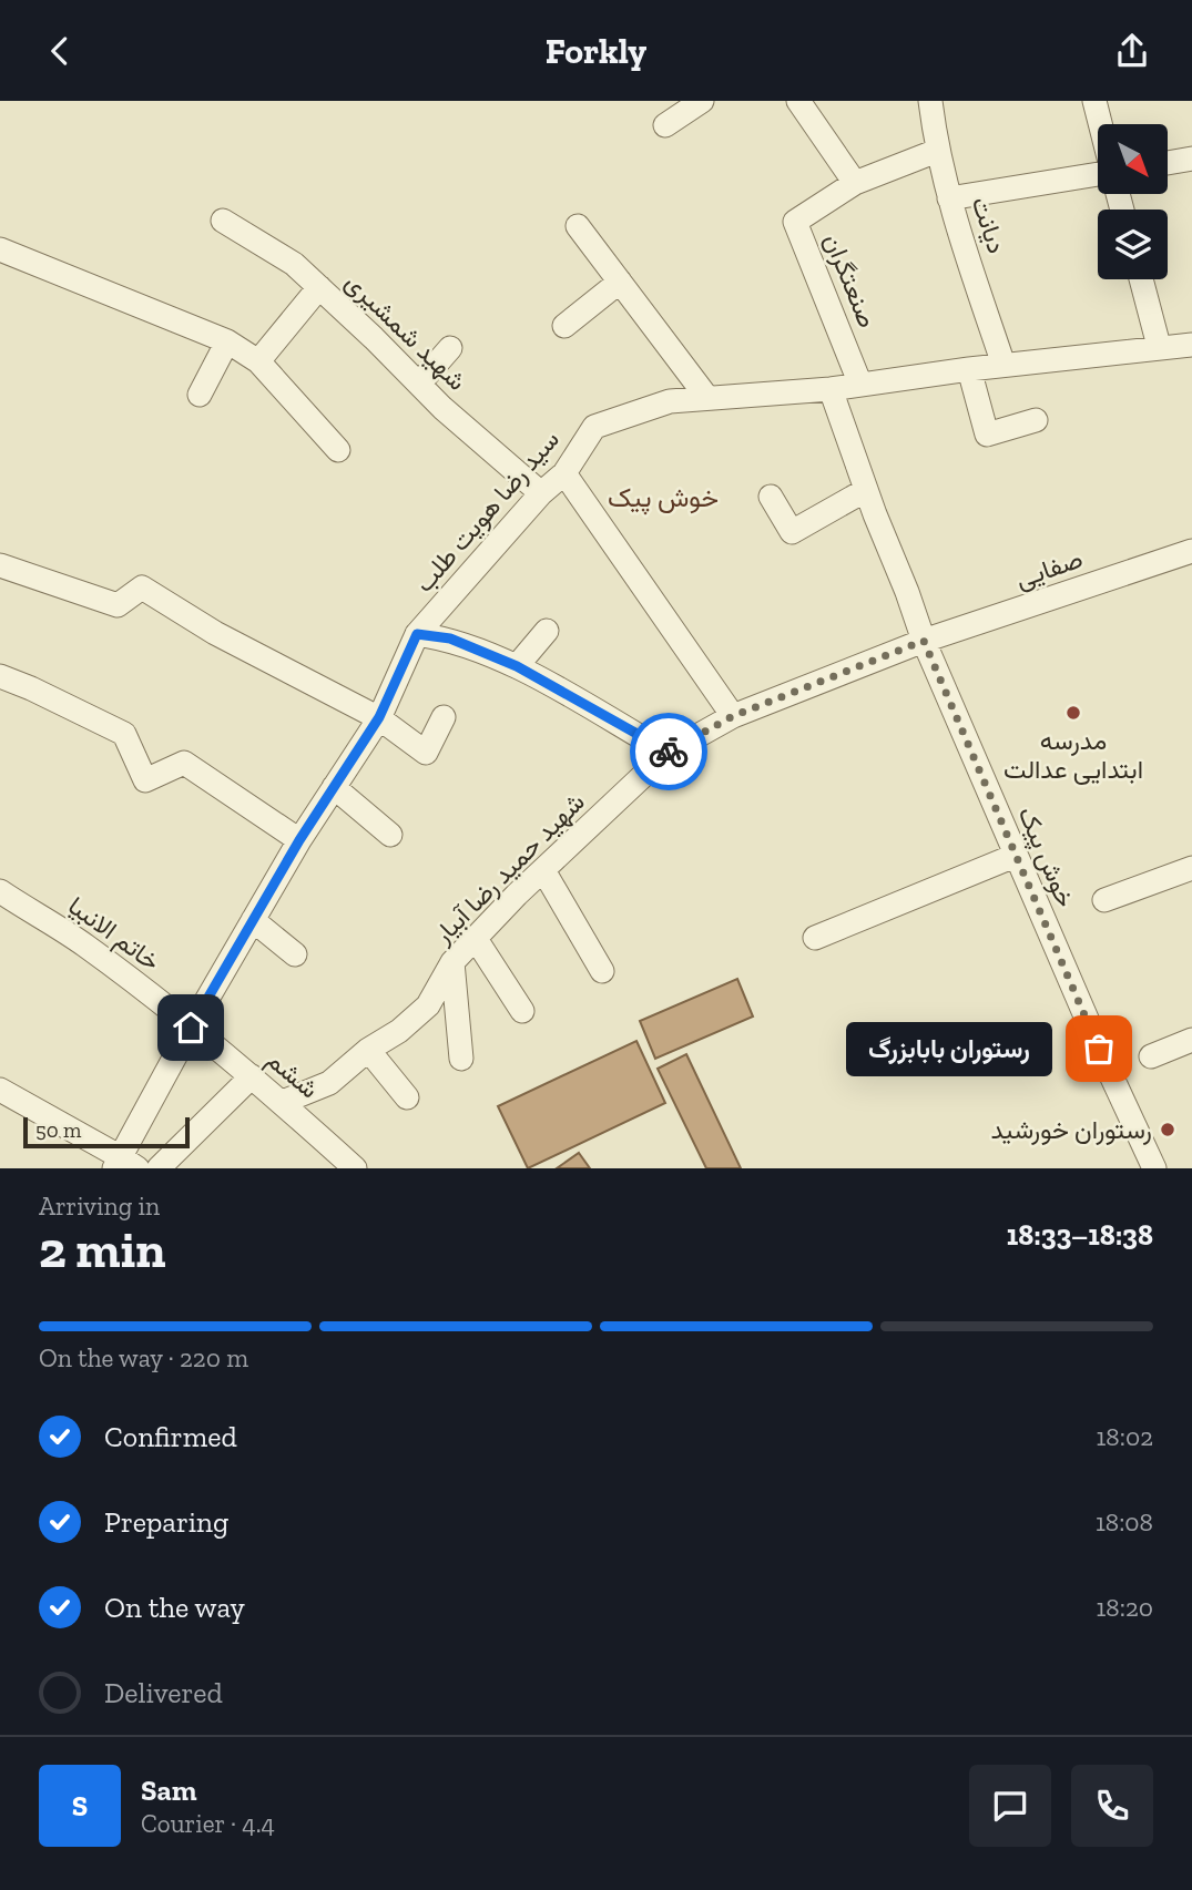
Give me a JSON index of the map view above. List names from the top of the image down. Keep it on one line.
{"streets":{"street":["دیانت","صنعتگران","شهید شمشیری","سید رضا هویت طلب","صفایی","خوش پیک","شهید حمید رضا آبیار","خاتم الانبیا","ششم"]},"crossings":[["دیانت","صنعتگران"],["دیانت","سید رضا هویت طلب"],["صنعتگران","سید رضا هویت طلب"],["شهید شمشیری","سید رضا هویت طلب"],["سید رضا هویت طلب","خوش پیک"],["سید رضا هویت طلب","خاتم الانبیا"],["سید رضا هویت طلب","ششم"],["صفایی","خوش پیک"],["صفایی","شهید حمید رضا آبیار"],["خوش پیک","شهید حمید رضا آبیار"],["شهید حمید رضا آبیار","ششم"],["خاتم الانبیا","ششم"]],"districts":["خوش پیک"],"places":["مدرسه ابتدایی عدالت","رستوران بابابزرگ","رستوران خورشید"],"scale_bar":"50 m","north":"bottom right","page":{"header":"Forkly","bubble":"رستوران بابابزرگ","scale":"50 m","heading":["2 min","Arriving in","18:33–18:38"],"panel":["Sam","Courier · 4.4"],"bar":"On the way · 220 m","list":[["Confirmed","18:02"],["Preparing","18:08"],["On the way","18:20"],"Delivered"],"round":"S"}}
